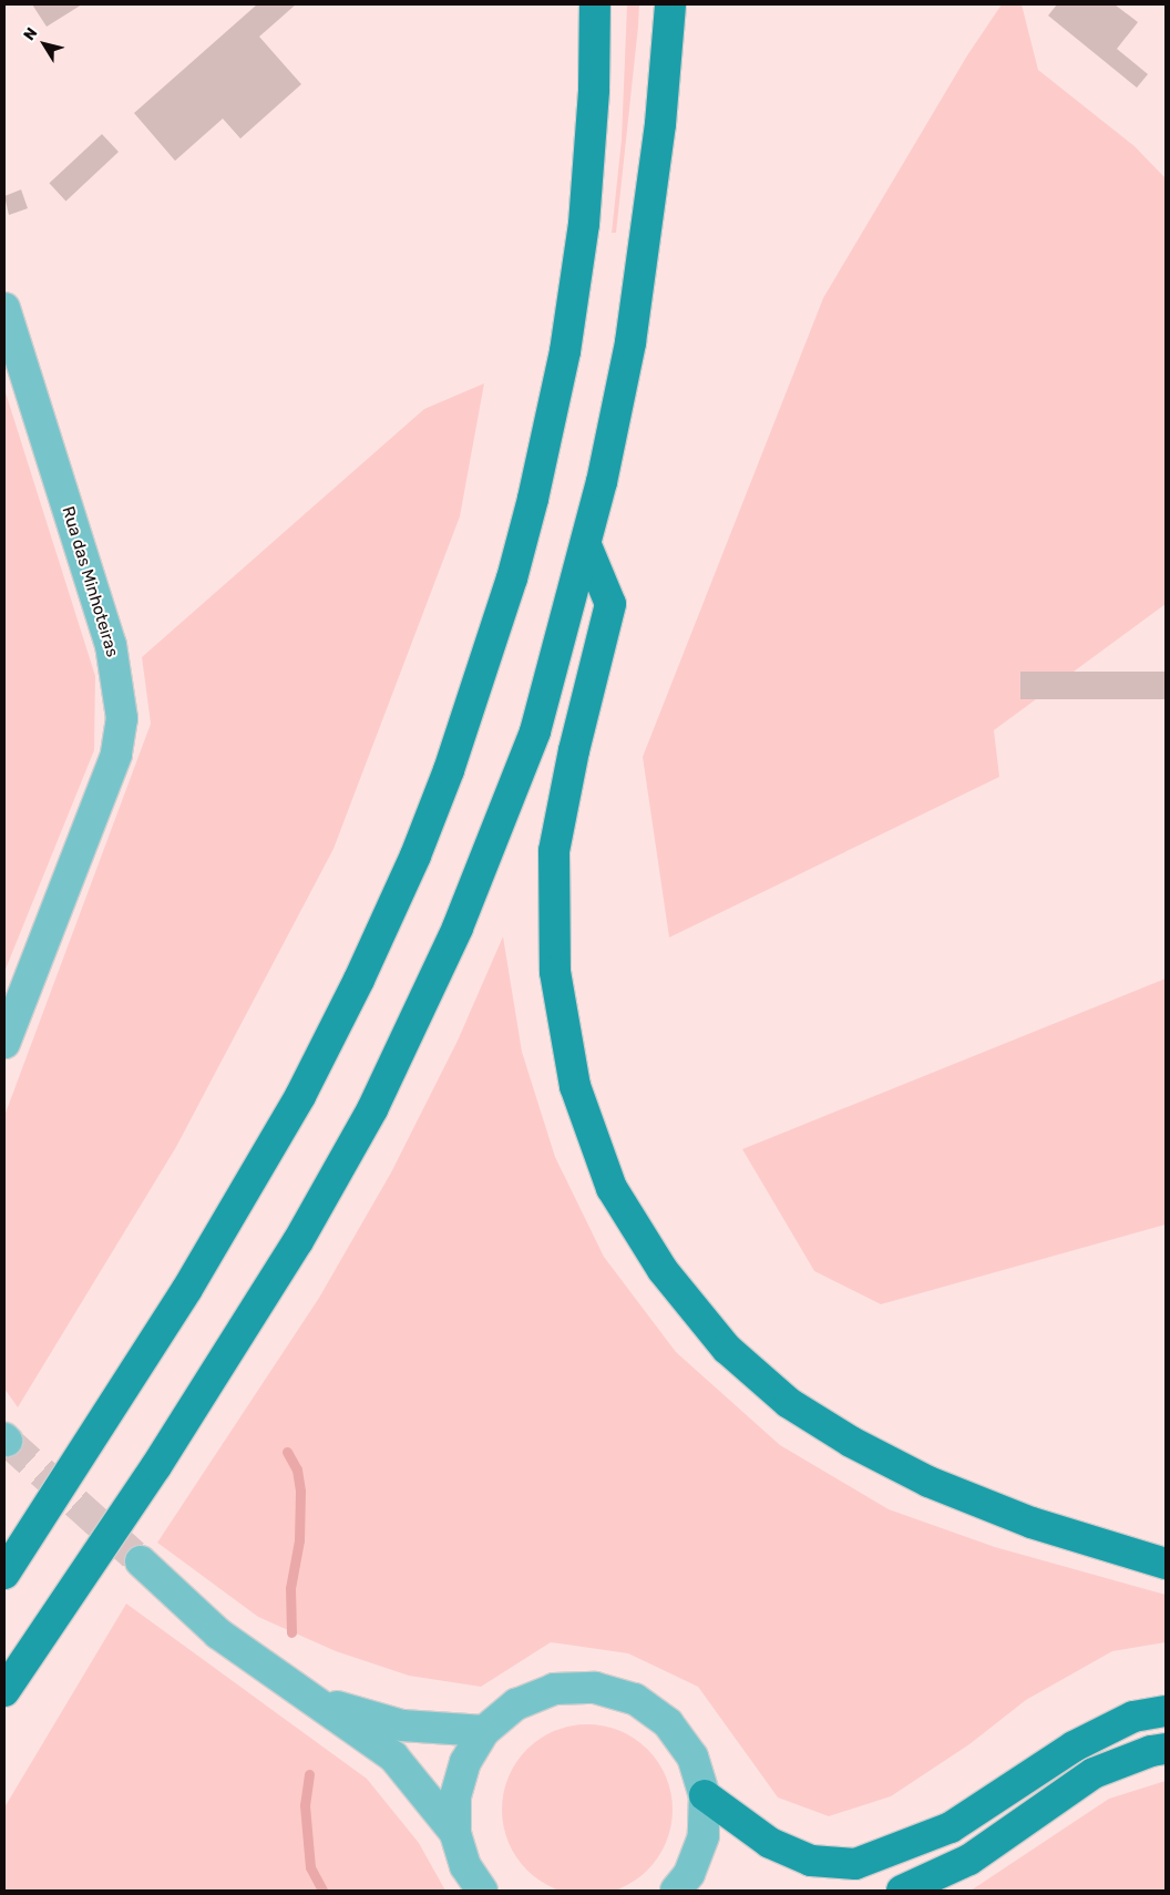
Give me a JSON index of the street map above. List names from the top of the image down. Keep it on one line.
{"streets":{"main road":["Rua das Minhoteiras"]},"north":"top left"}
